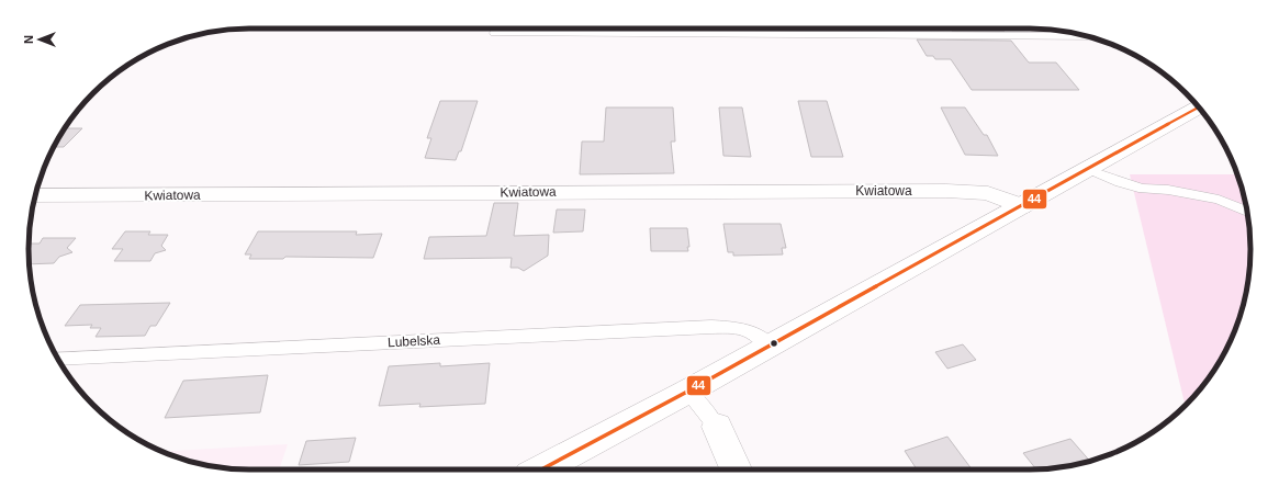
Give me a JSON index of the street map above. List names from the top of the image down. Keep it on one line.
{"streets":{"street":["Kwiatowa"],"lane":["Lubelska"]},"lines":["transit line 44"],"north":"left"}
